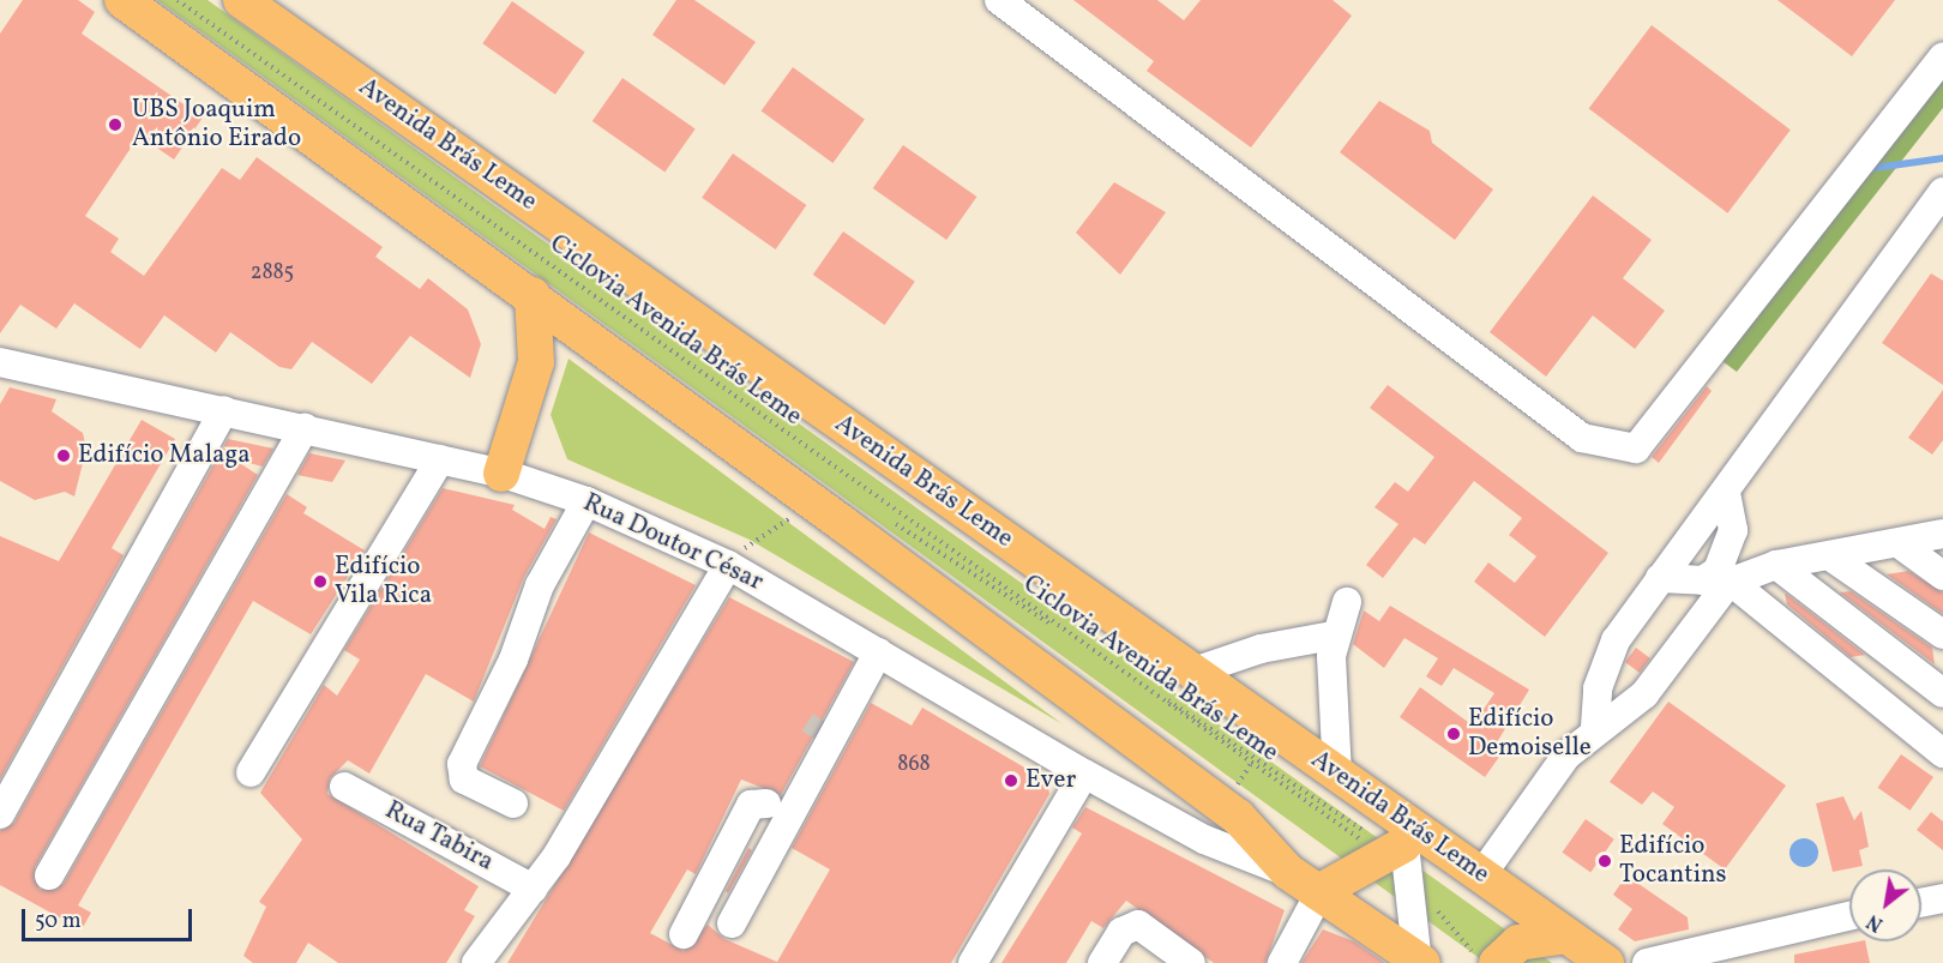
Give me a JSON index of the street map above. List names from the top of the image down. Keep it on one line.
{"streets":{"main road":["Avenida Brás Leme"],"street":["Rua Doutor César","Rua Tabira"],"path":["Ciclovia Avenida Brás Leme"]},"crossings":[["Avenida Brás Leme","Ciclovia Avenida Brás Leme"]],"places":["UBS Joaquim Antônio Eirado","Edifício Malaga","Edifício Vila Rica","Edifício Demoiselle","Ever","Edifício Tocantins"],"house_numbers":["2885","868"],"scale_bar":"50 m","north":"bottom left"}
